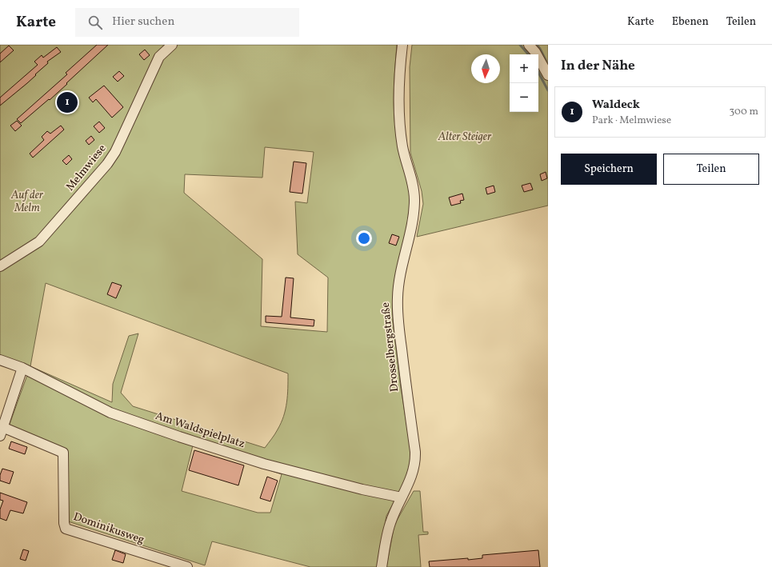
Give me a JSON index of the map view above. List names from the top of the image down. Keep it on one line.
{"streets":{"street":["Melmwiese","Drosselbergstraße","Am Waldspielplatz","Dominikusweg"]},"crossings":[["Drosselbergstraße","Am Waldspielplatz"]],"parks":["Alter Steiger","Auf der Melm"],"north":"bottom","page":{"header":"Karte","search":"Hier suchen","nav":["Karte","Ebenen","Teilen"],"heading":"In der Nähe","map_buttons":["+","−"],"list":[{"mark":"1","name":"Waldeck","note":"Park · Melmwiese","value":"300 m"}],"pins":"1","buttons":["Speichern","Teilen"]}}
